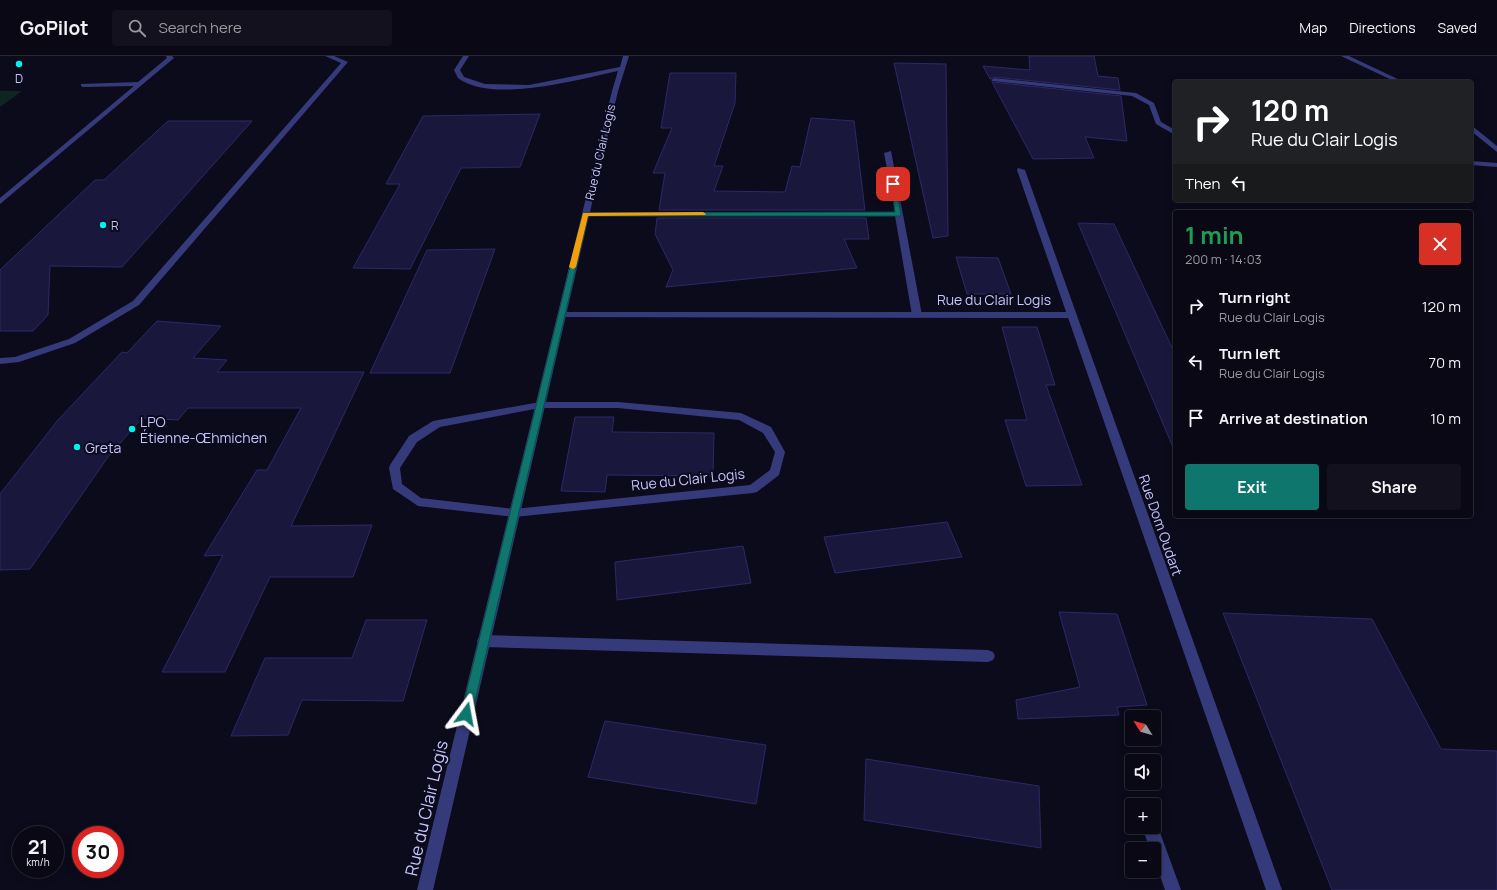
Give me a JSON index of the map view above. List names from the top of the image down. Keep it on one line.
{"streets":{"street":["Rue du Clair Logis","Rue Dom Oudart"]},"crossings":[["Rue du Clair Logis","Rue Dom Oudart"]],"places":["D","R","LPO Étienne-Œhmichen","Greta"],"north":"top left","page":{"header":"GoPilot","search":"Search here","nav":["Map","Directions","Saved"],"turn":["120 m","Rue du Clair Logis"],"then":"Then","heading":["1 min","200 m · 14:03"],"list":[{"name":"Turn right","note":"Rue du Clair Logis","value":"120 m"},{"name":"Turn left","note":"Rue du Clair Logis","value":"70 m"},{"name":"Arrive at destination","value":"10 m"}],"buttons":["Exit","Share"],"map_buttons":["+","−"],"speed":"21 km/h","limit":"30"}}
